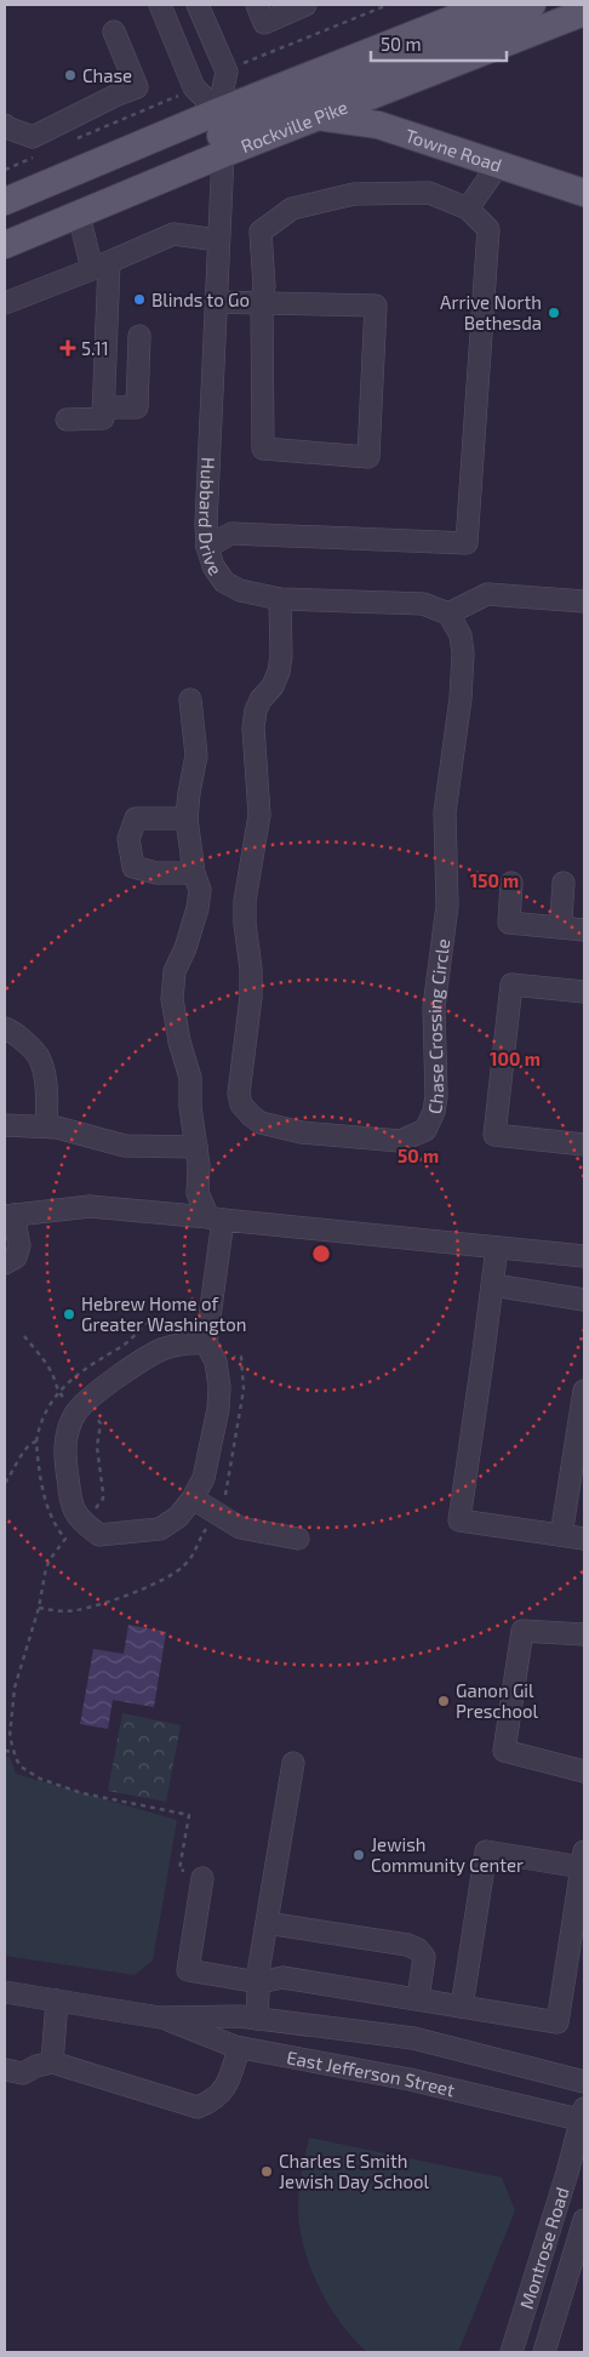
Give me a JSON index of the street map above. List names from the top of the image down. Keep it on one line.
{"streets":{"main road":["Rockville Pike","Towne Road"],"street":["Hubbard Drive","Chase Crossing Circle","East Jefferson Street","Montrose Road"]},"crossings":[["Rockville Pike","Towne Road"],["Rockville Pike","Hubbard Drive"],["Hubbard Drive","Chase Crossing Circle"],["East Jefferson Street","Montrose Road"]],"places":{"other":["Chase","Blinds to Go","Arrive North Bethesda","Hebrew Home of Greater Washington","Ganon Gil Preschool","Jewish Community Center","Charles E Smith Jewish Day School"],"health":["5.11"]},"scale_bar":"50 m","rings":["150 m","100 m","50 m"]}
